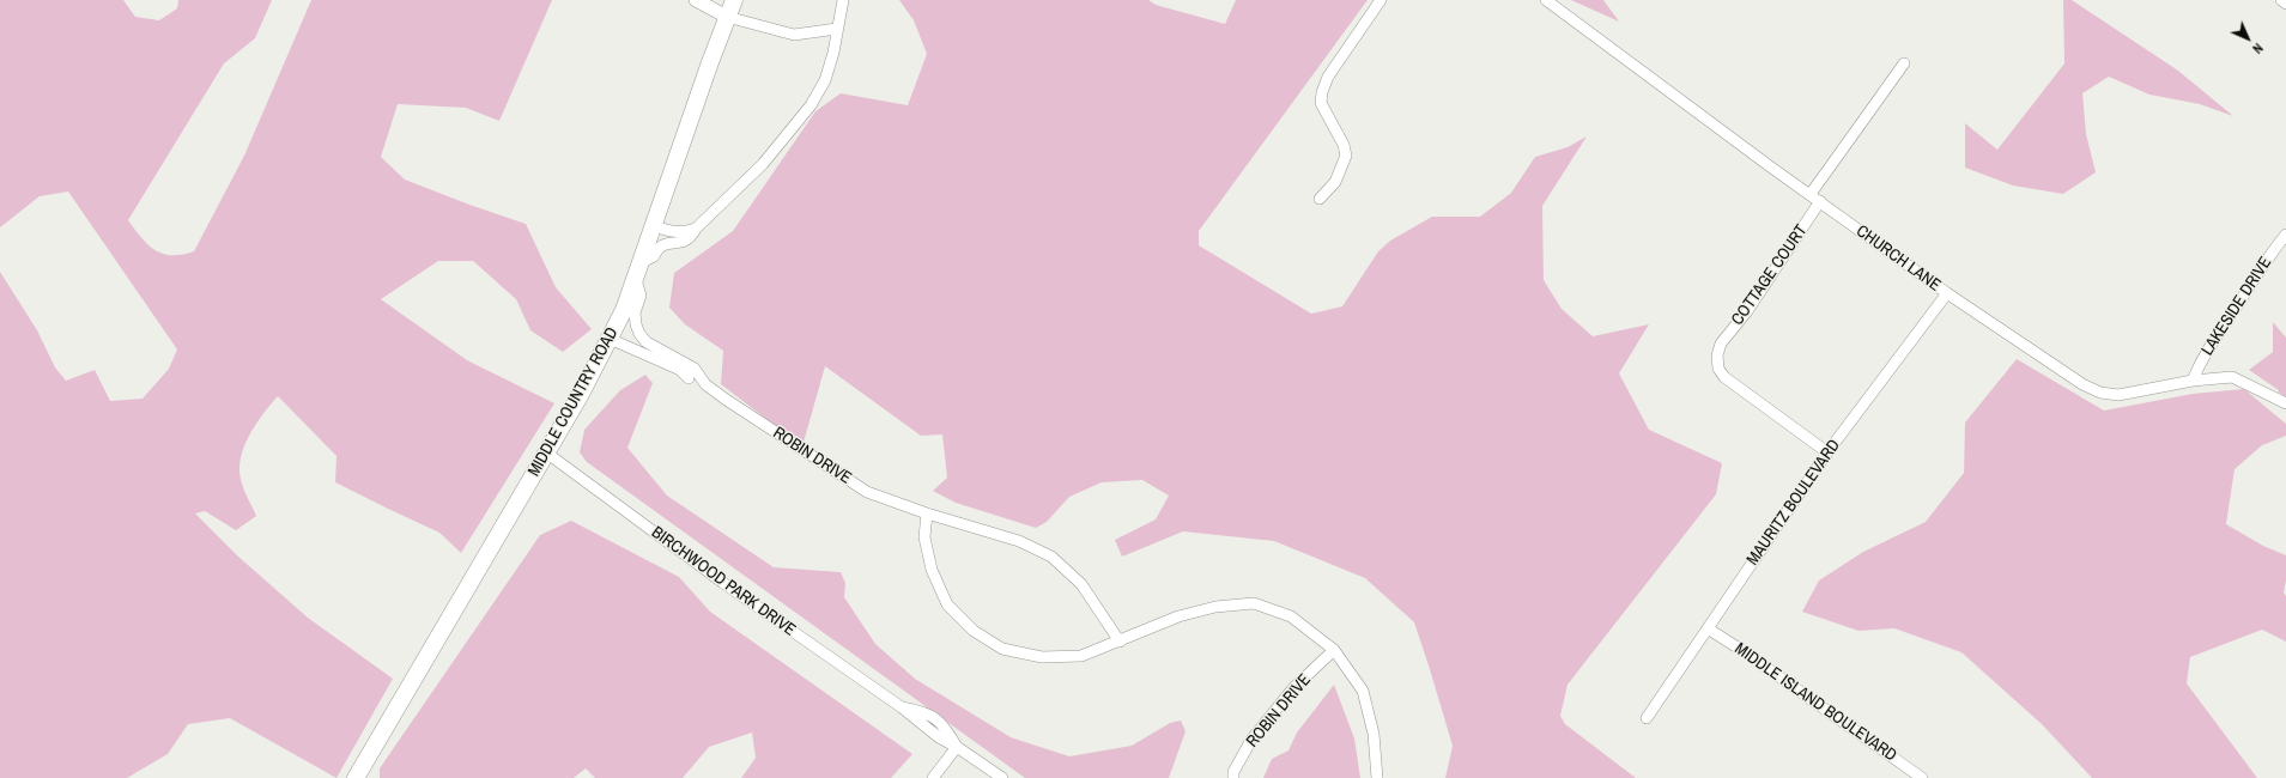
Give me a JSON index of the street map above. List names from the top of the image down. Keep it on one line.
{"streets":{"main road":["MIDDLE COUNTRY ROAD"],"street":["CHURCH LANE","COTTAGE COURT","LAKESIDE DRIVE","ROBIN DRIVE","MAURITZ BOULEVARD","BIRCHWOOD PARK DRIVE","MIDDLE ISLAND BOULEVARD"]},"crossings":[["CHURCH LANE","COTTAGE COURT"],["CHURCH LANE","LAKESIDE DRIVE"],["CHURCH LANE","MAURITZ BOULEVARD"],["COTTAGE COURT","MAURITZ BOULEVARD"],["MIDDLE COUNTRY ROAD","ROBIN DRIVE"],["MIDDLE COUNTRY ROAD","BIRCHWOOD PARK DRIVE"],["MAURITZ BOULEVARD","MIDDLE ISLAND BOULEVARD"]],"north":"bottom right"}
